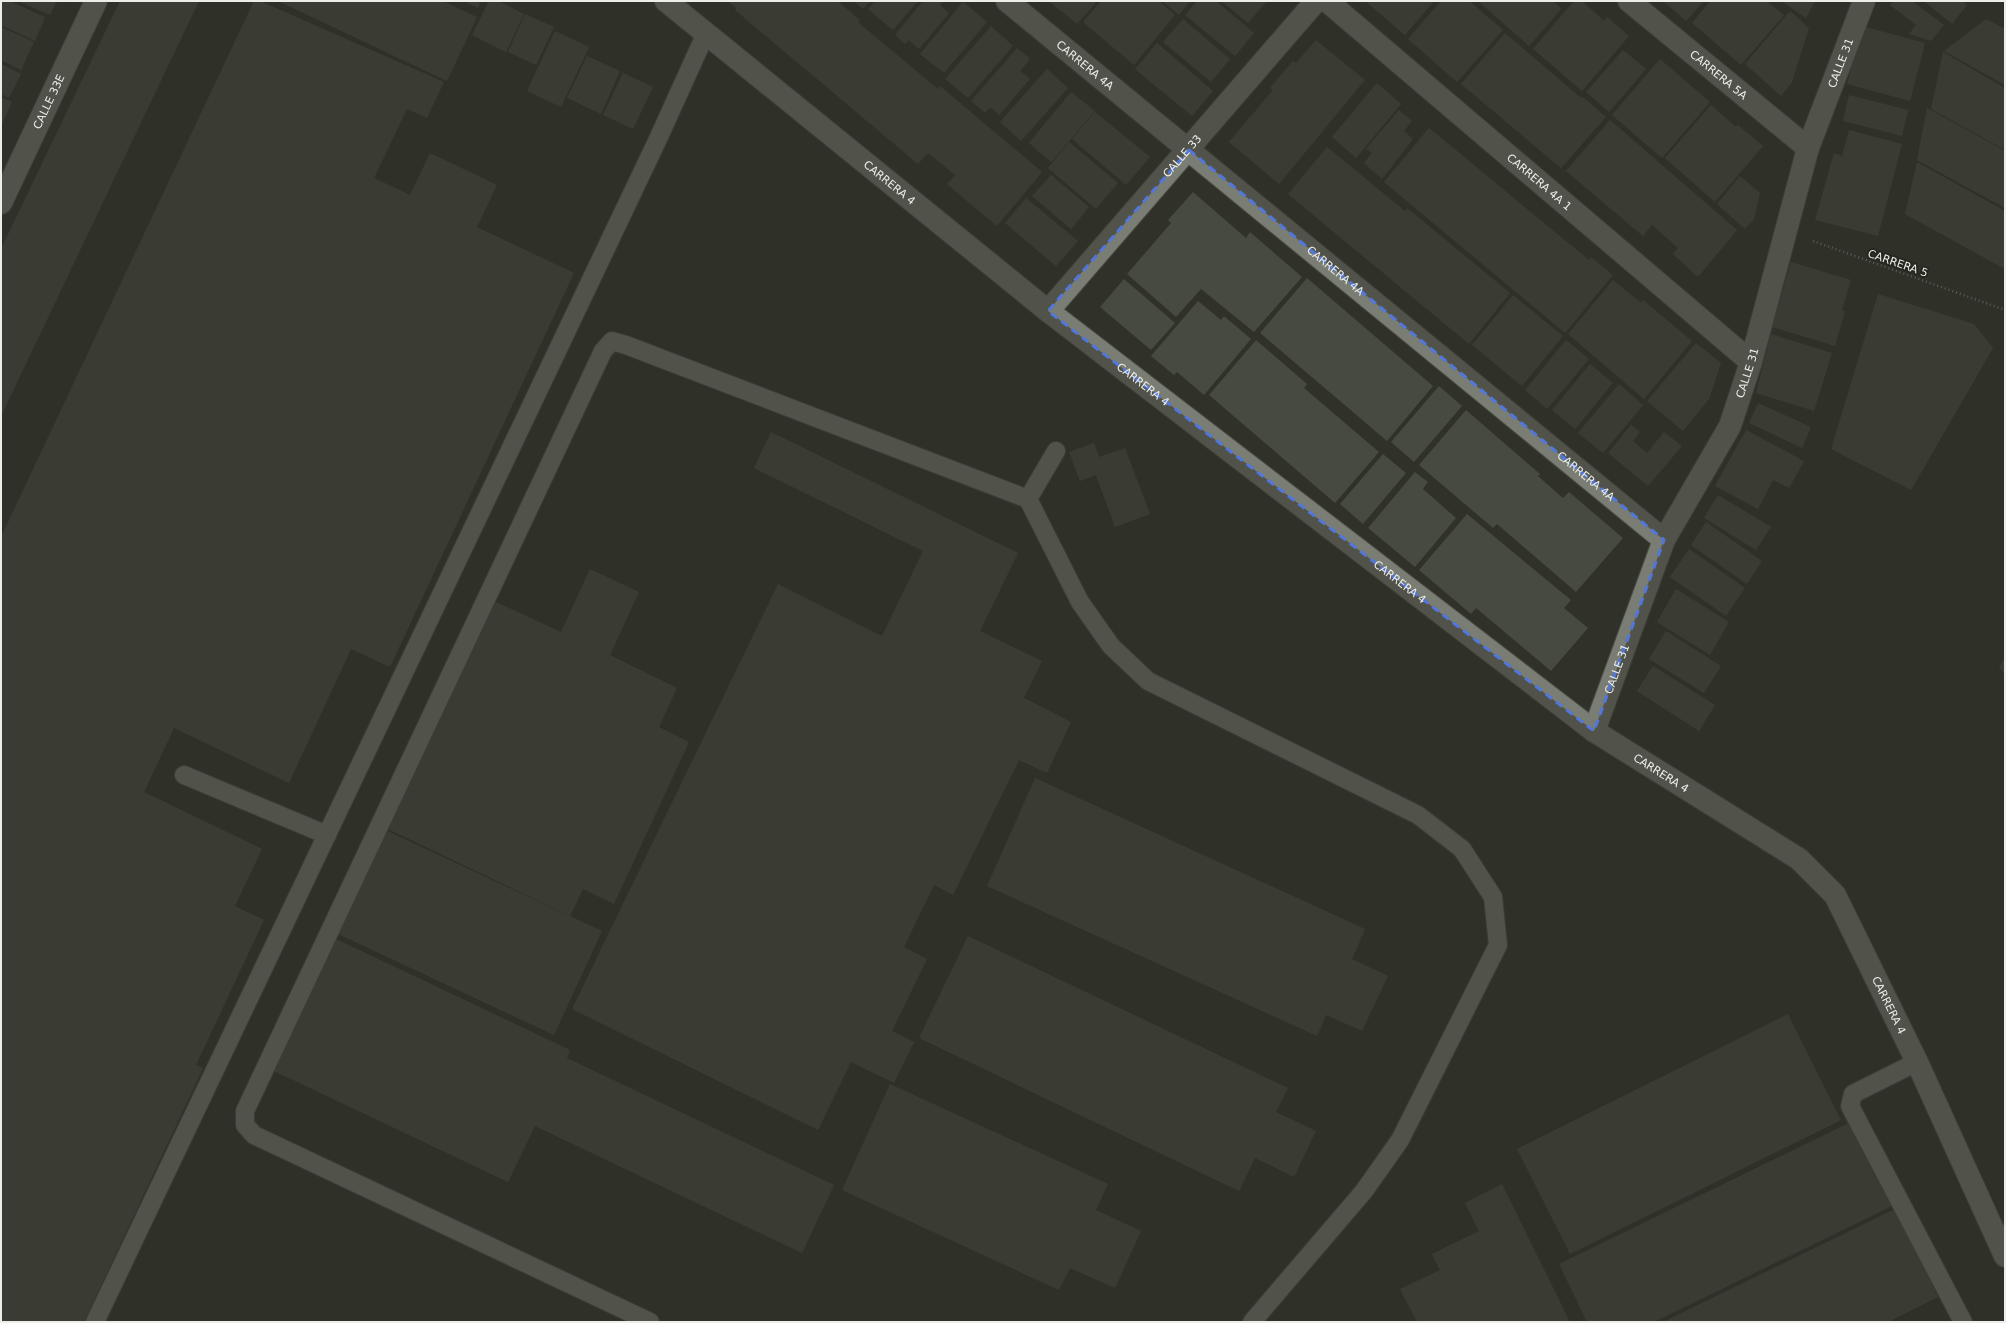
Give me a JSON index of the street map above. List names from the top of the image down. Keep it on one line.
{"streets":{"street":["CALLE 31","CARRERA 4A","CARRERA 5A","CALLE 33E","CALLE 33","CARRERA 4A 1","CARRERA 4"],"path":["CARRERA 5"]},"crossings":[["CALLE 31","CARRERA 4A"],["CALLE 31","CARRERA 5A"],["CALLE 31","CARRERA 4A 1"],["CALLE 31","CARRERA 4"],["CALLE 31","CARRERA 5"],["CARRERA 4A","CALLE 33"],["CALLE 33","CARRERA 4"]]}
